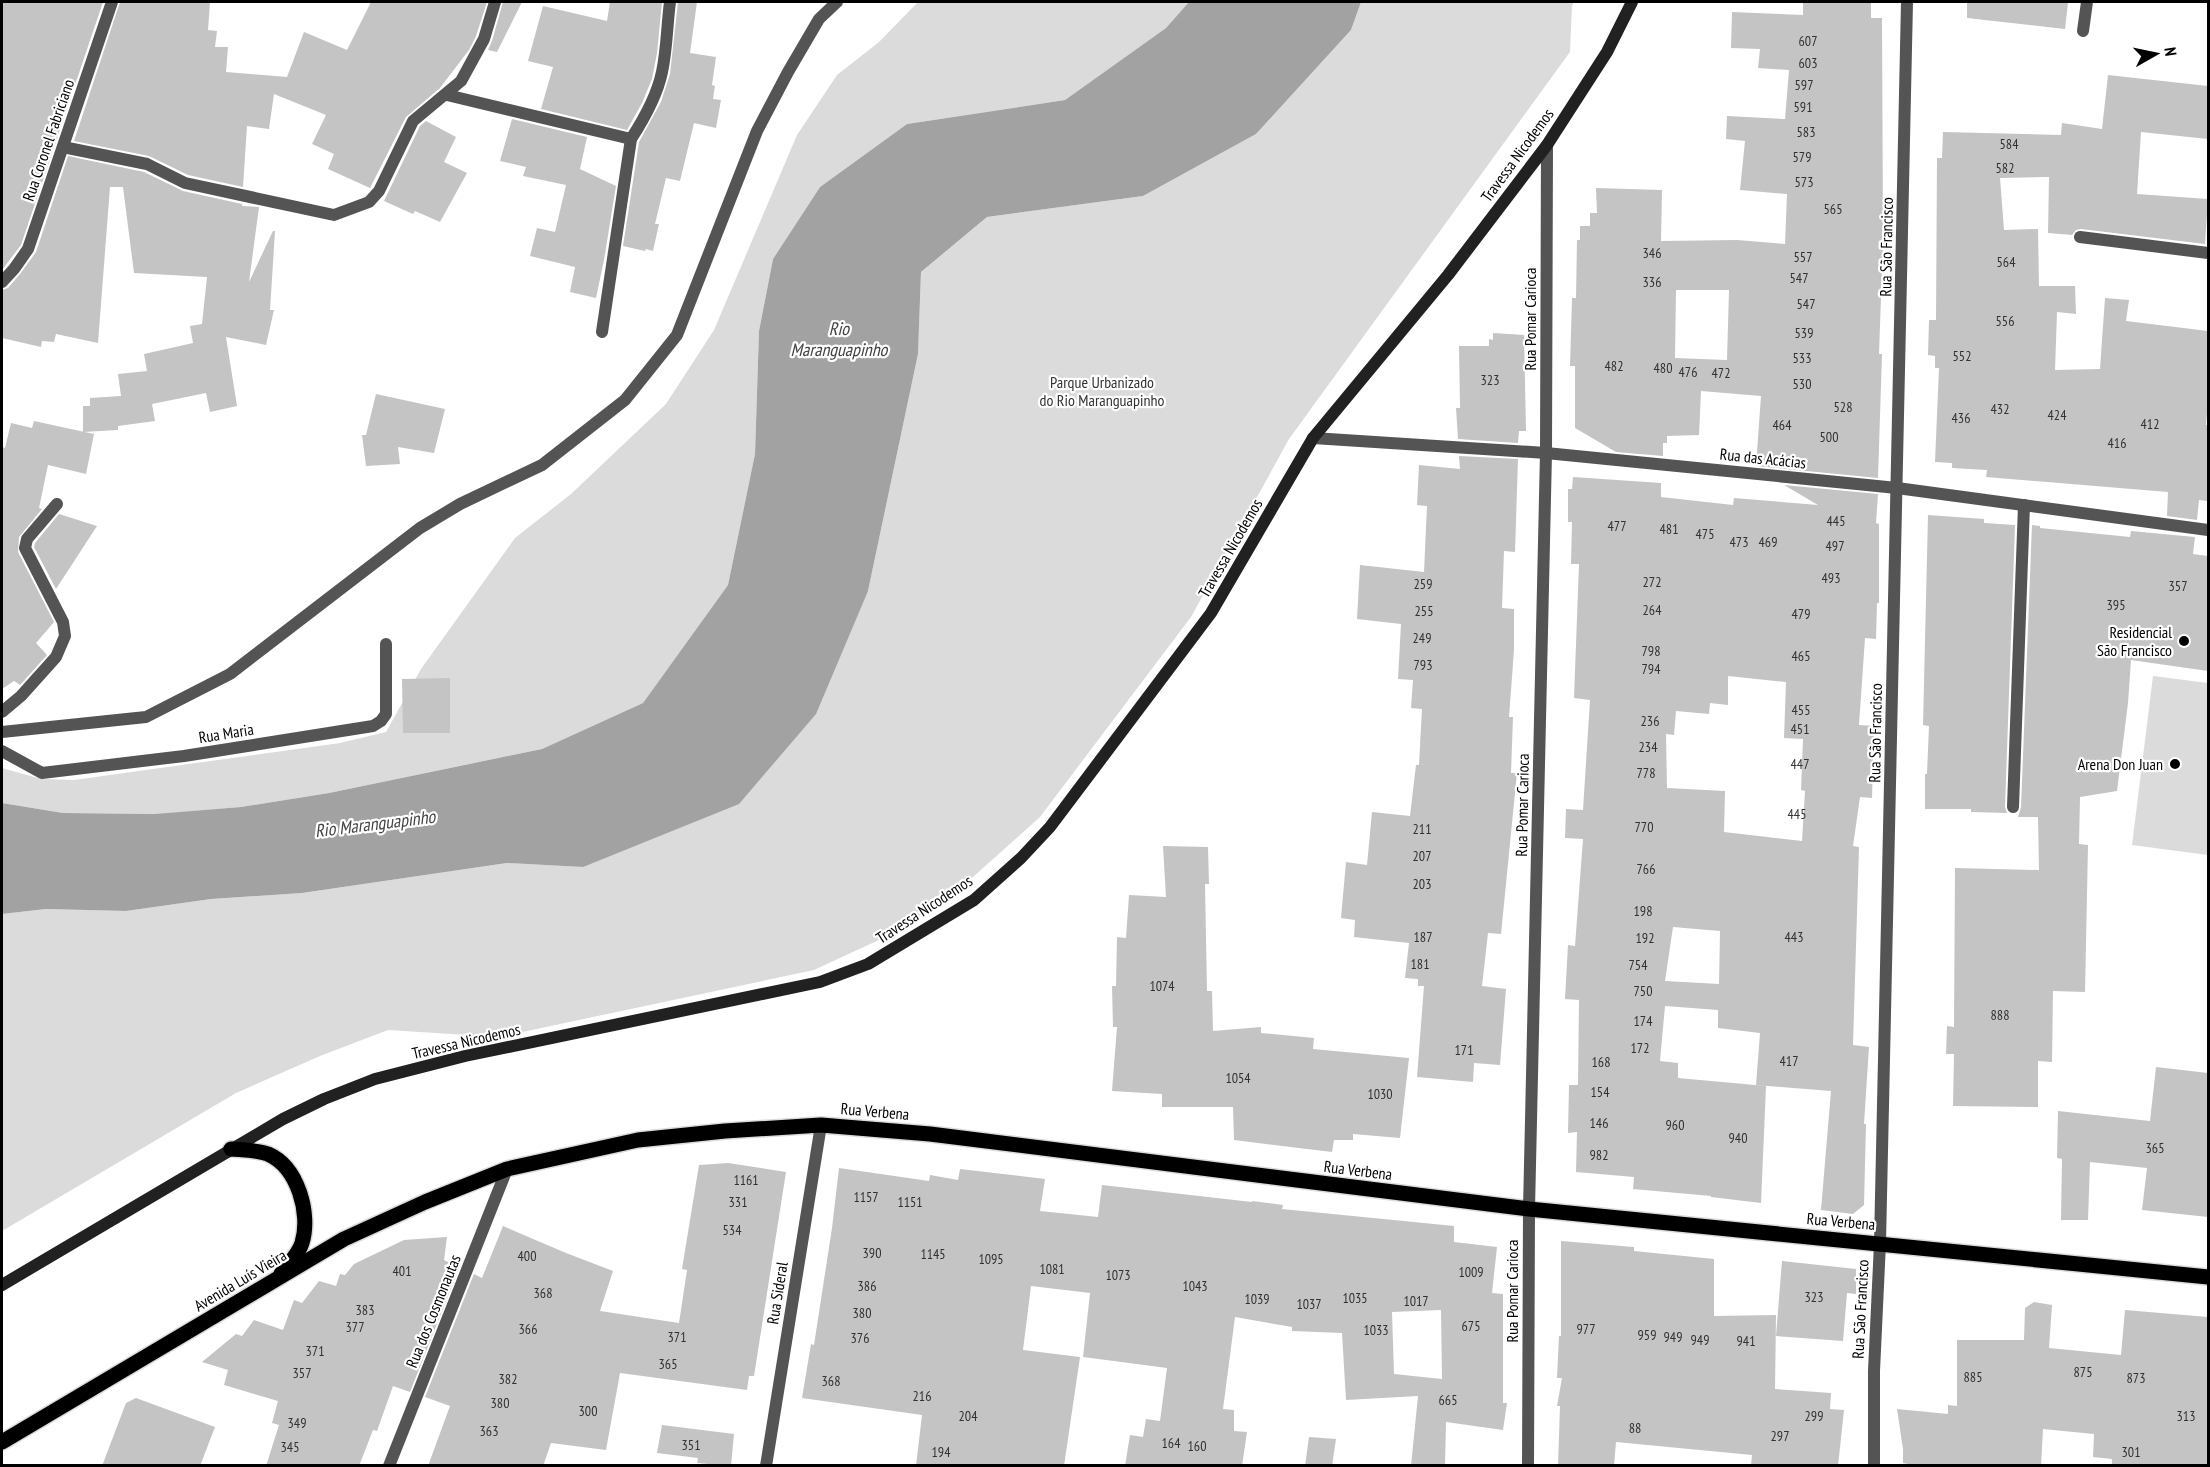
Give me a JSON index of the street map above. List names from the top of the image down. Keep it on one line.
{"streets":{"main road":["Travessa Nicodemos","Rua Verbena","Avenida Luís Vieira"],"street":["Rua Coronel Fabriciano","Rua São Francisco","Rua Pomar Carioca","Rua das Acácias","Rua Maria","Rua Sideral","Rua dos Cosmonautas"]},"crossings":[["Travessa Nicodemos","Rua Pomar Carioca"],["Travessa Nicodemos","Rua das Acácias"],["Rua São Francisco","Rua das Acácias"],["Rua São Francisco","Rua Verbena"],["Rua Pomar Carioca","Rua das Acácias"],["Rua Pomar Carioca","Rua Verbena"],["Rua Verbena","Avenida Luís Vieira"],["Rua Verbena","Rua Sideral"],["Rua Verbena","Rua dos Cosmonautas"],["Avenida Luís Vieira","Rua dos Cosmonautas"]],"water":["Rio Maranguapinho"],"parks":["Parque Urbanizado do Rio Maranguapinho"],"places":["Residencial São Francisco","Arena Don Juan"],"house_numbers":["607","603","597","591","583","584","579","582","573","565","346","557","564","547","336","547","556","539","552","533","482","480","476","472","323","530","528","432","424","436","412","464","500","416","445","477","481","475","473","469","497","493","272","259","357","395","264","255","479","249","798","465","793","794","455","236","451","234","447","778","445","770","211","207","766","203","198","187","443","192","181","754","1074","750","888","174","172","171","417","168","1054","154","1030","146","960","940","365","982","1161","1157","331","1151","534","390","1145","400","1095","1081","401","1009","1073","386","1043","368","323","1035","1039","1017","1037","383","380","675","377","366","977","1033","959","371","949","376","949","941","371","365","875","357","885","873","382","368","216","665","380","300","204","299","313","349","88","363","297","164","351","160","345","194","301"],"north":"right"}
